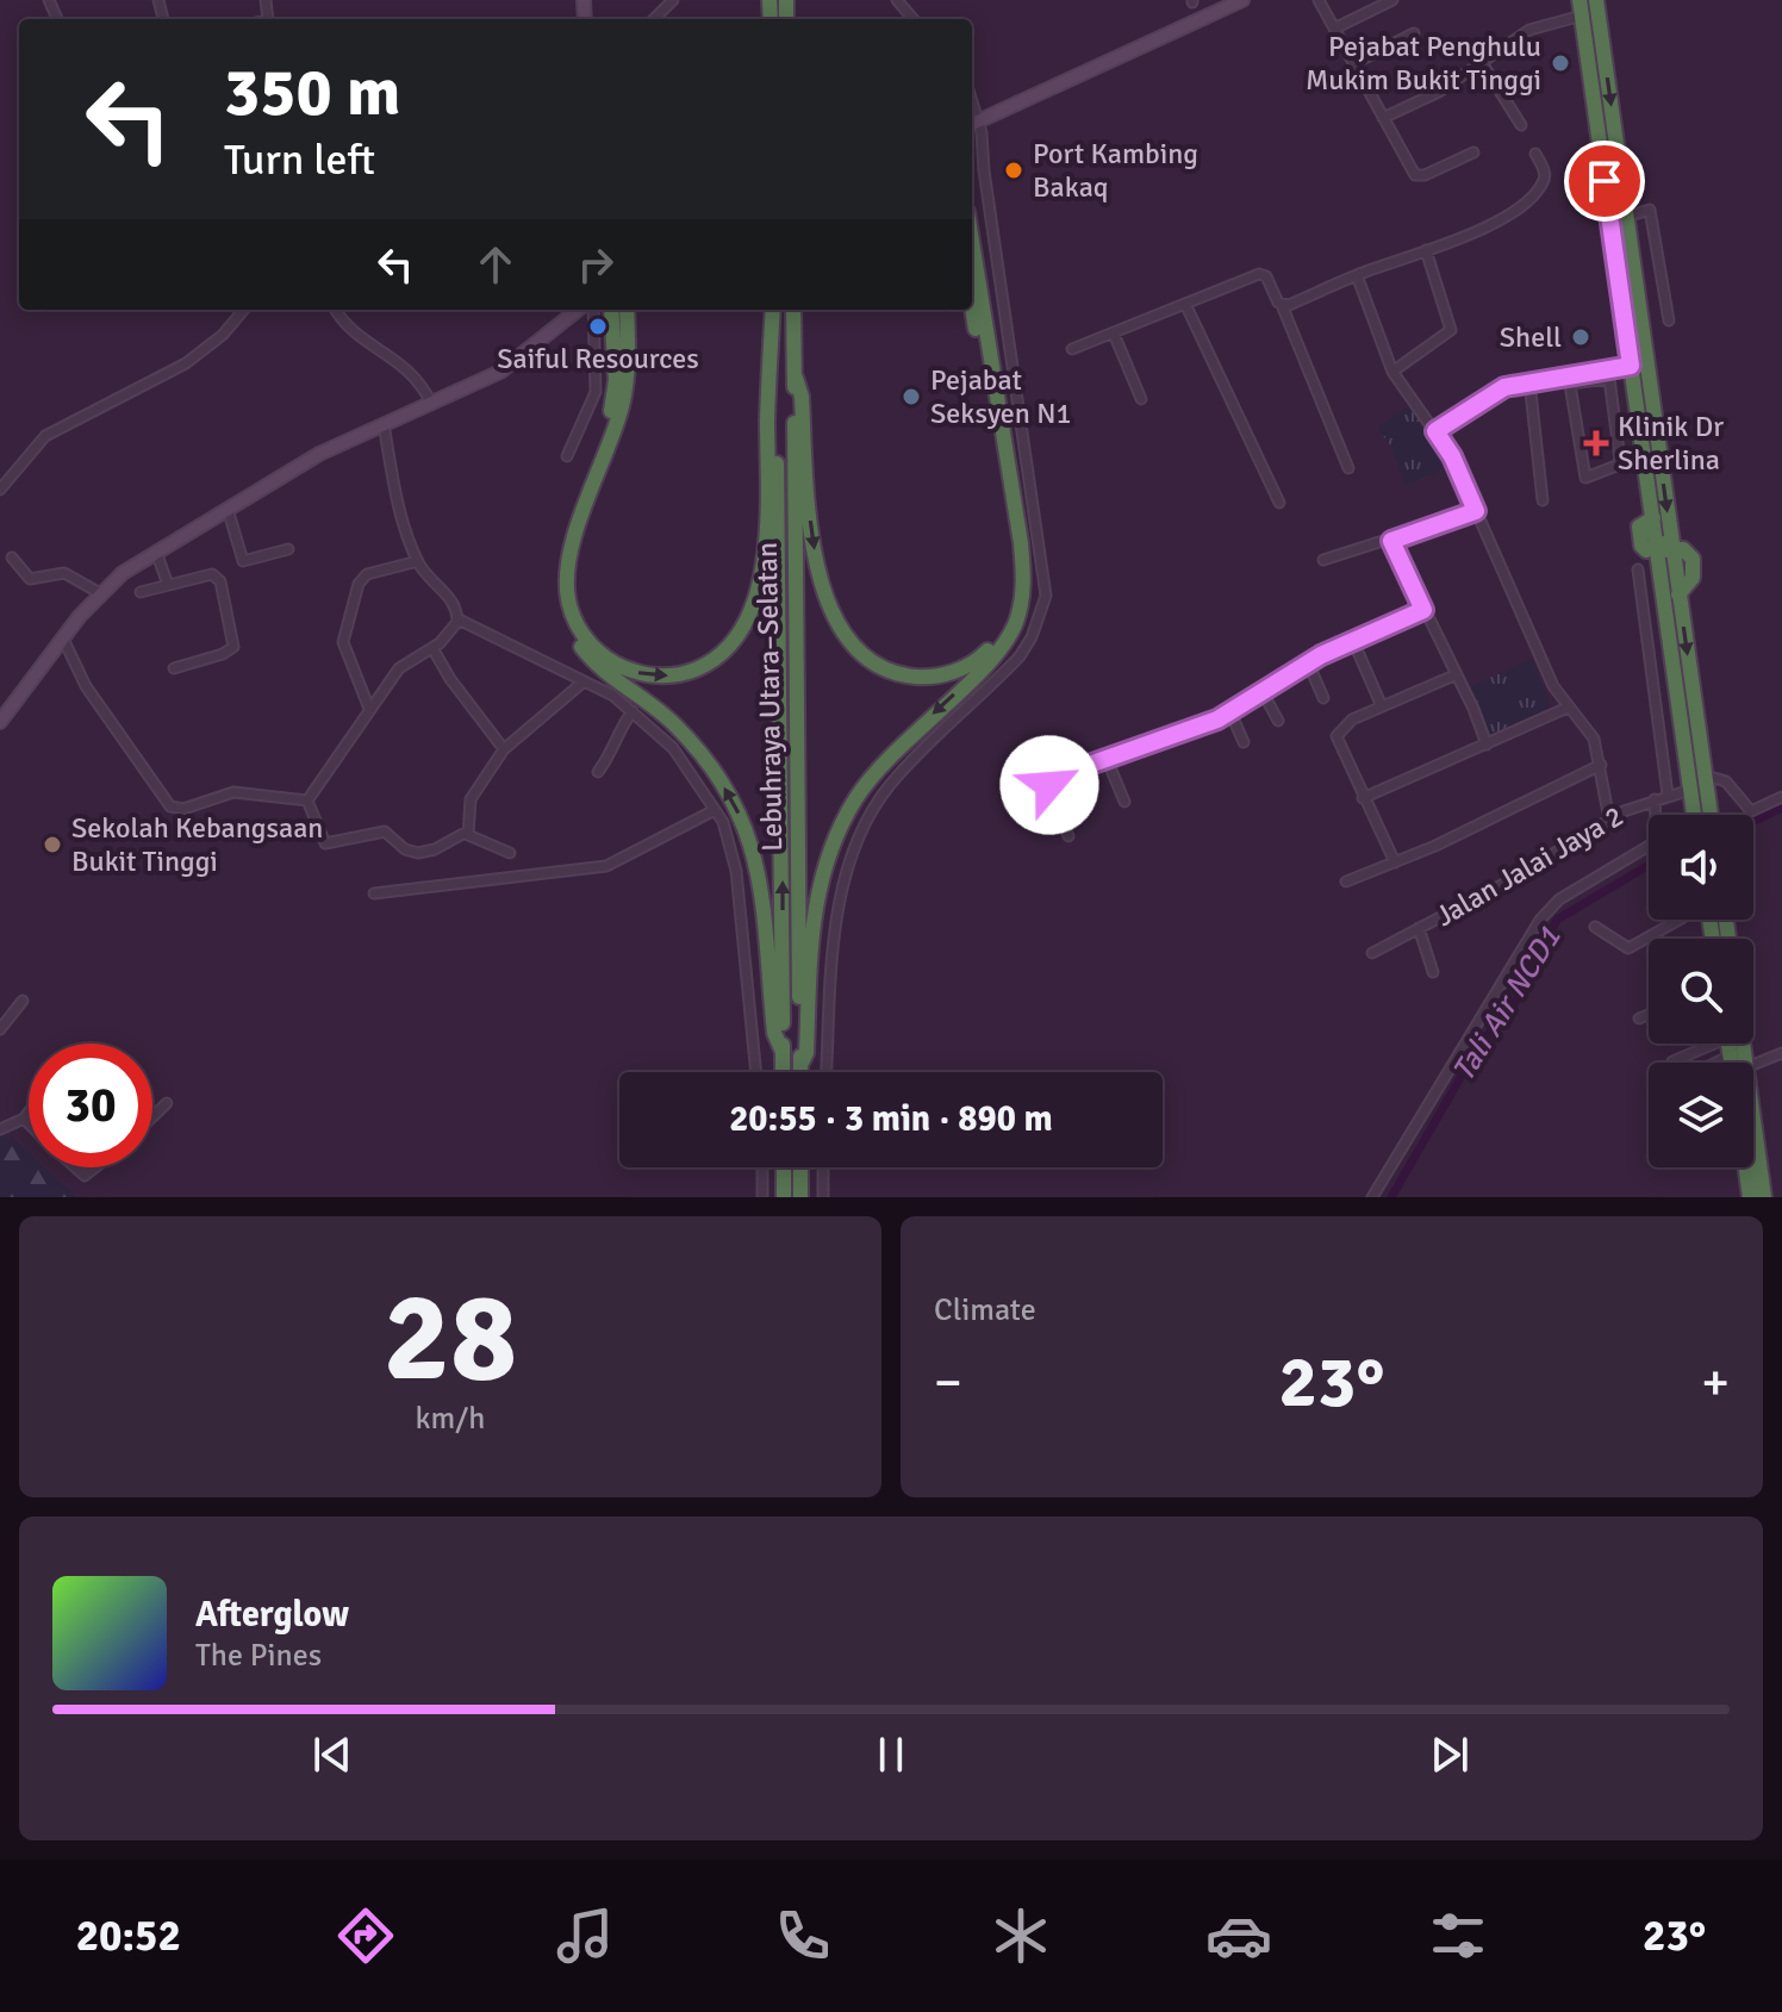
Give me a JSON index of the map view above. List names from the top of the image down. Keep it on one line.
{"streets":{"highway":["Lebuhraya Utara–Selatan"],"street":["Jalan Jalai Jaya 2"]},"water":["Tali Air NCD1"],"places":{"other":["Pejabat Penghulu Mukim Bukit Tinggi","Port Kambing Bakaq","Saiful Resources","Shell","Pejabat Seksyen N1","Sekolah Kebangsaan Bukit Tinggi"],"health":["Klinik Dr Sherlina"]},"page":{"turn":["350 m","Turn left"],"limit":"30","trip":"20:55 · 3 min · 890 m","tile":[["28","km/h"],"Climate"],"heat":["−","23°","+"],"song":["Afterglow","The Pines"],"tabs":["20:52","23°"]}}
